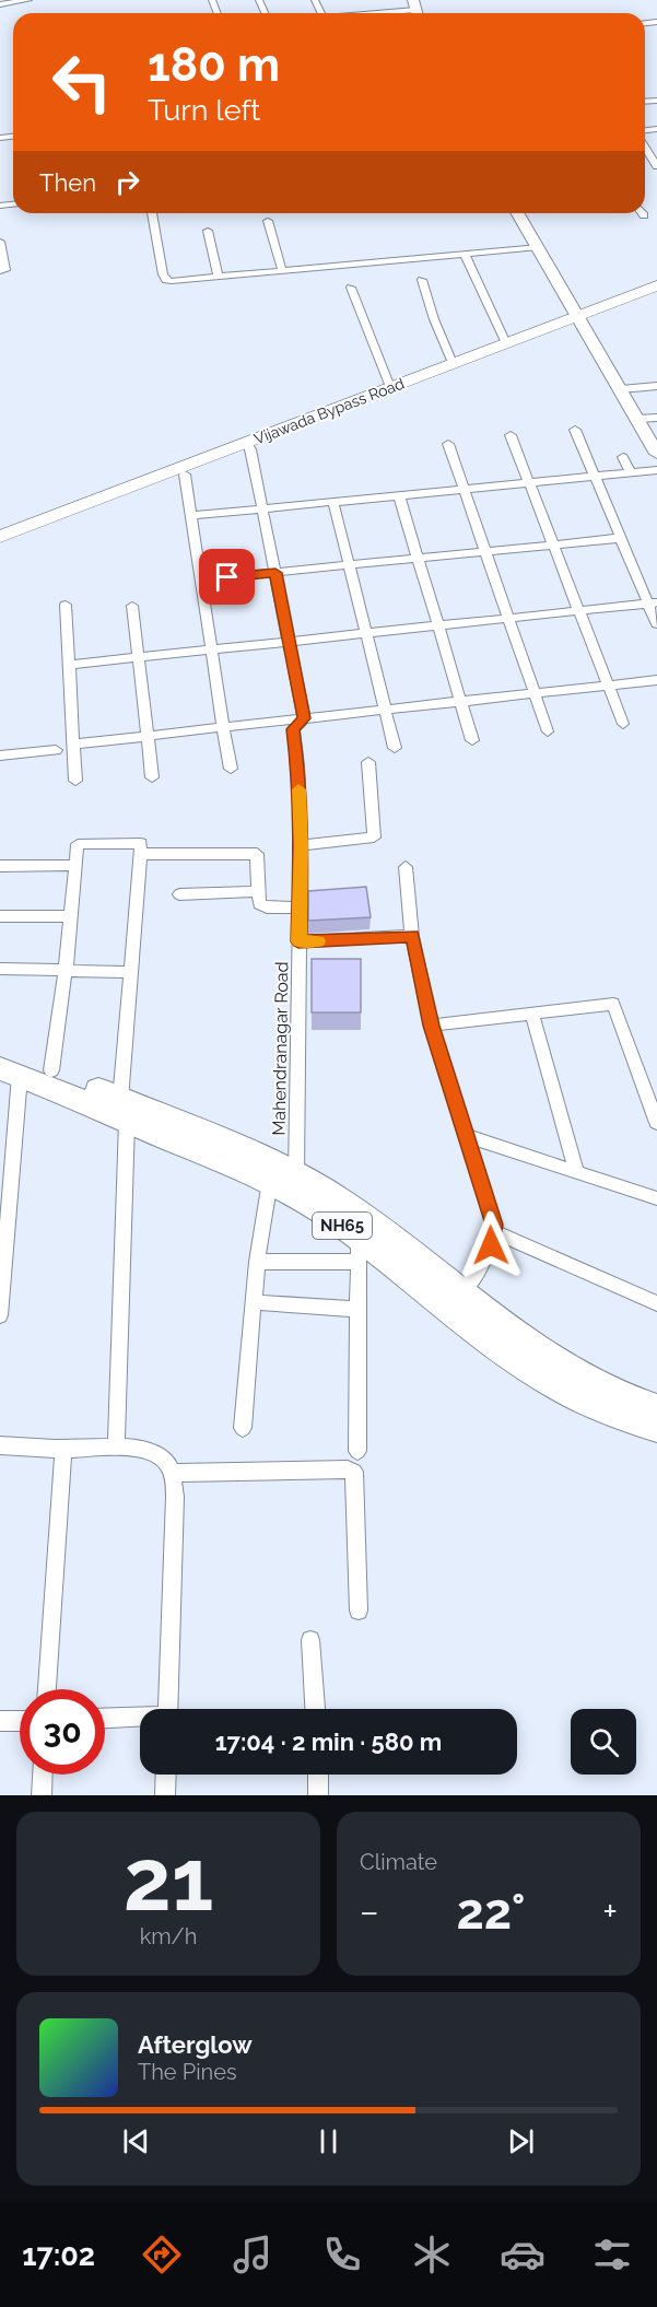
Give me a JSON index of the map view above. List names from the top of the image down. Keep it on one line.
{"streets":{"highway":["NH65"],"main road":["Vijawada Bypass Road"],"street":["Mahendranagar Road"]},"crossings":[["Mahendranagar Road","NH65"]],"page":{"turn":["180 m","Turn left"],"then":"Then","limit":"30","trip":"17:04 · 2 min · 580 m","tile":[["21","km/h"],"Climate"],"heat":["−","22°","+"],"song":["Afterglow","The Pines"],"tabs":"17:02"}}
